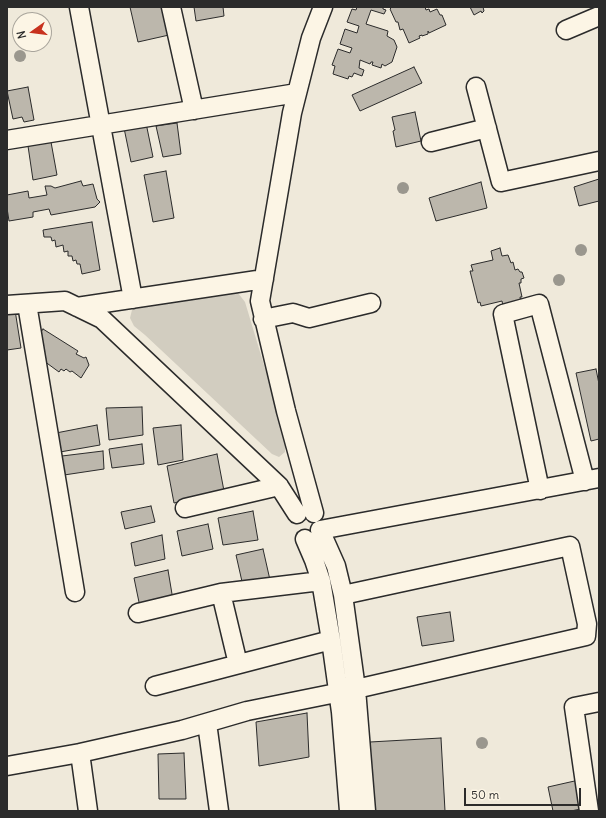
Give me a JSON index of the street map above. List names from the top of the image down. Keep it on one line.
{"scale_bar":"50 m","north":"left"}
